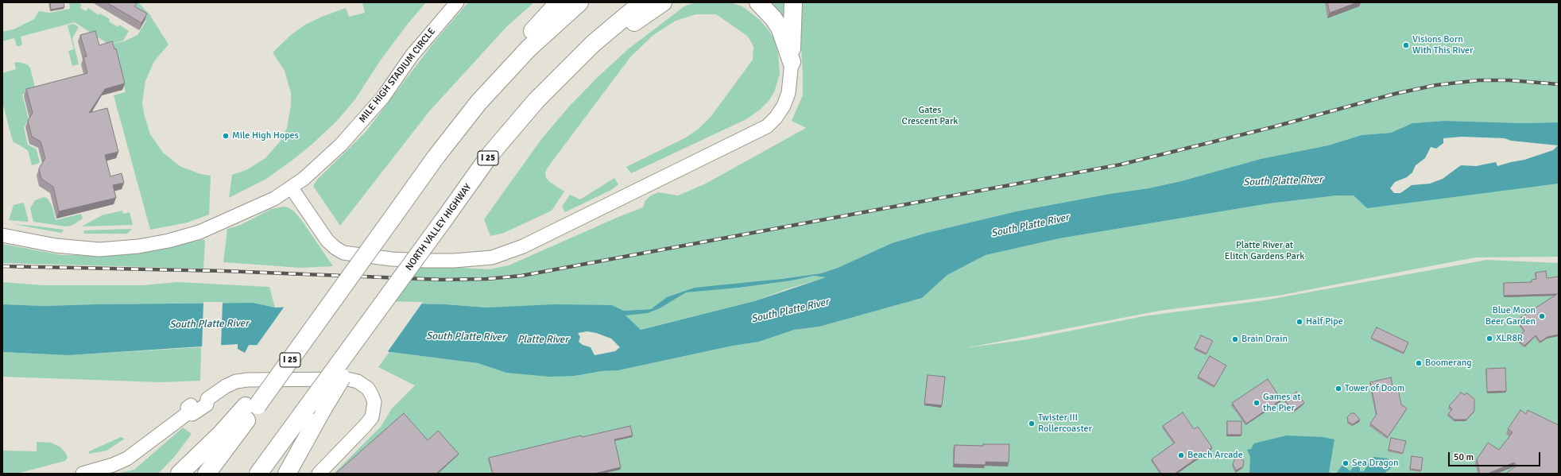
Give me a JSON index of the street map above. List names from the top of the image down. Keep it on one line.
{"streets":{"highway":["I 25","NORTH VALLEY HIGHWAY"],"street":["MILE HIGH STADIUM CIRCLE"]},"water":["South Platte River","Platte River"],"parks":["Gates Crescent Park","Platte River at Elitch Gardens Park"],"places":["Visions Born With This River","Mile High Hopes","Blue Moon Beer Garden","Half Pipe","XLR8R","Brain Drain","Boomerang","Tower of Doom","Games at the Pier","Twister III Rollercoaster","Beach Arcade","Sea Dragon"],"scale_bar":"50 m"}
